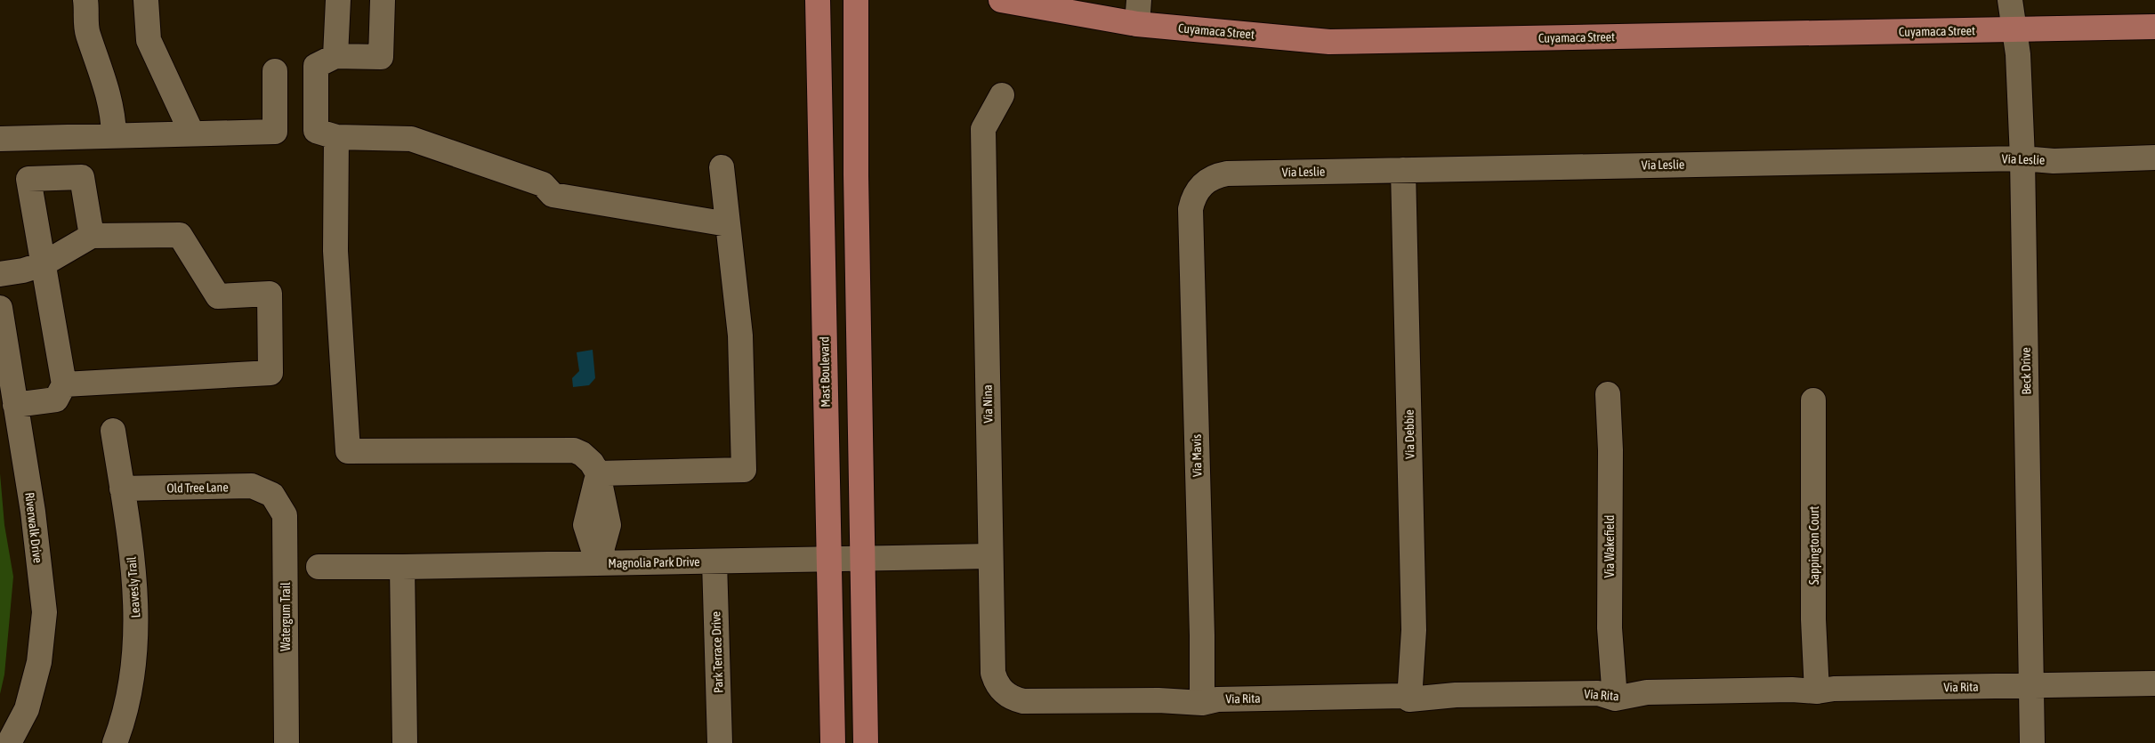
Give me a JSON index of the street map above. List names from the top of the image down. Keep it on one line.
{"streets":{"main road":["Cuyamaca Street","Mast Boulevard"],"street":["Via Leslie","Beck Drive","Via Nina","Via Debbie","Via Mavis","Old Tree Lane","Riverwalk Drive","Sappington Court","Via Wakefield","Magnolia Park Drive","Leavesly Trail","Watergum Trail","Park Terrace Drive","Via Rita"]},"crossings":[["Cuyamaca Street","Beck Drive"],["Via Leslie","Beck Drive"],["Via Leslie","Via Debbie"],["Via Leslie","Via Mavis"],["Beck Drive","Via Rita"],["Mast Boulevard","Magnolia Park Drive"],["Via Nina","Magnolia Park Drive"],["Via Nina","Via Rita"],["Via Debbie","Via Rita"],["Via Mavis","Via Rita"],["Old Tree Lane","Leavesly Trail"],["Old Tree Lane","Watergum Trail"],["Sappington Court","Via Rita"],["Via Wakefield","Via Rita"],["Magnolia Park Drive","Park Terrace Drive"]]}
